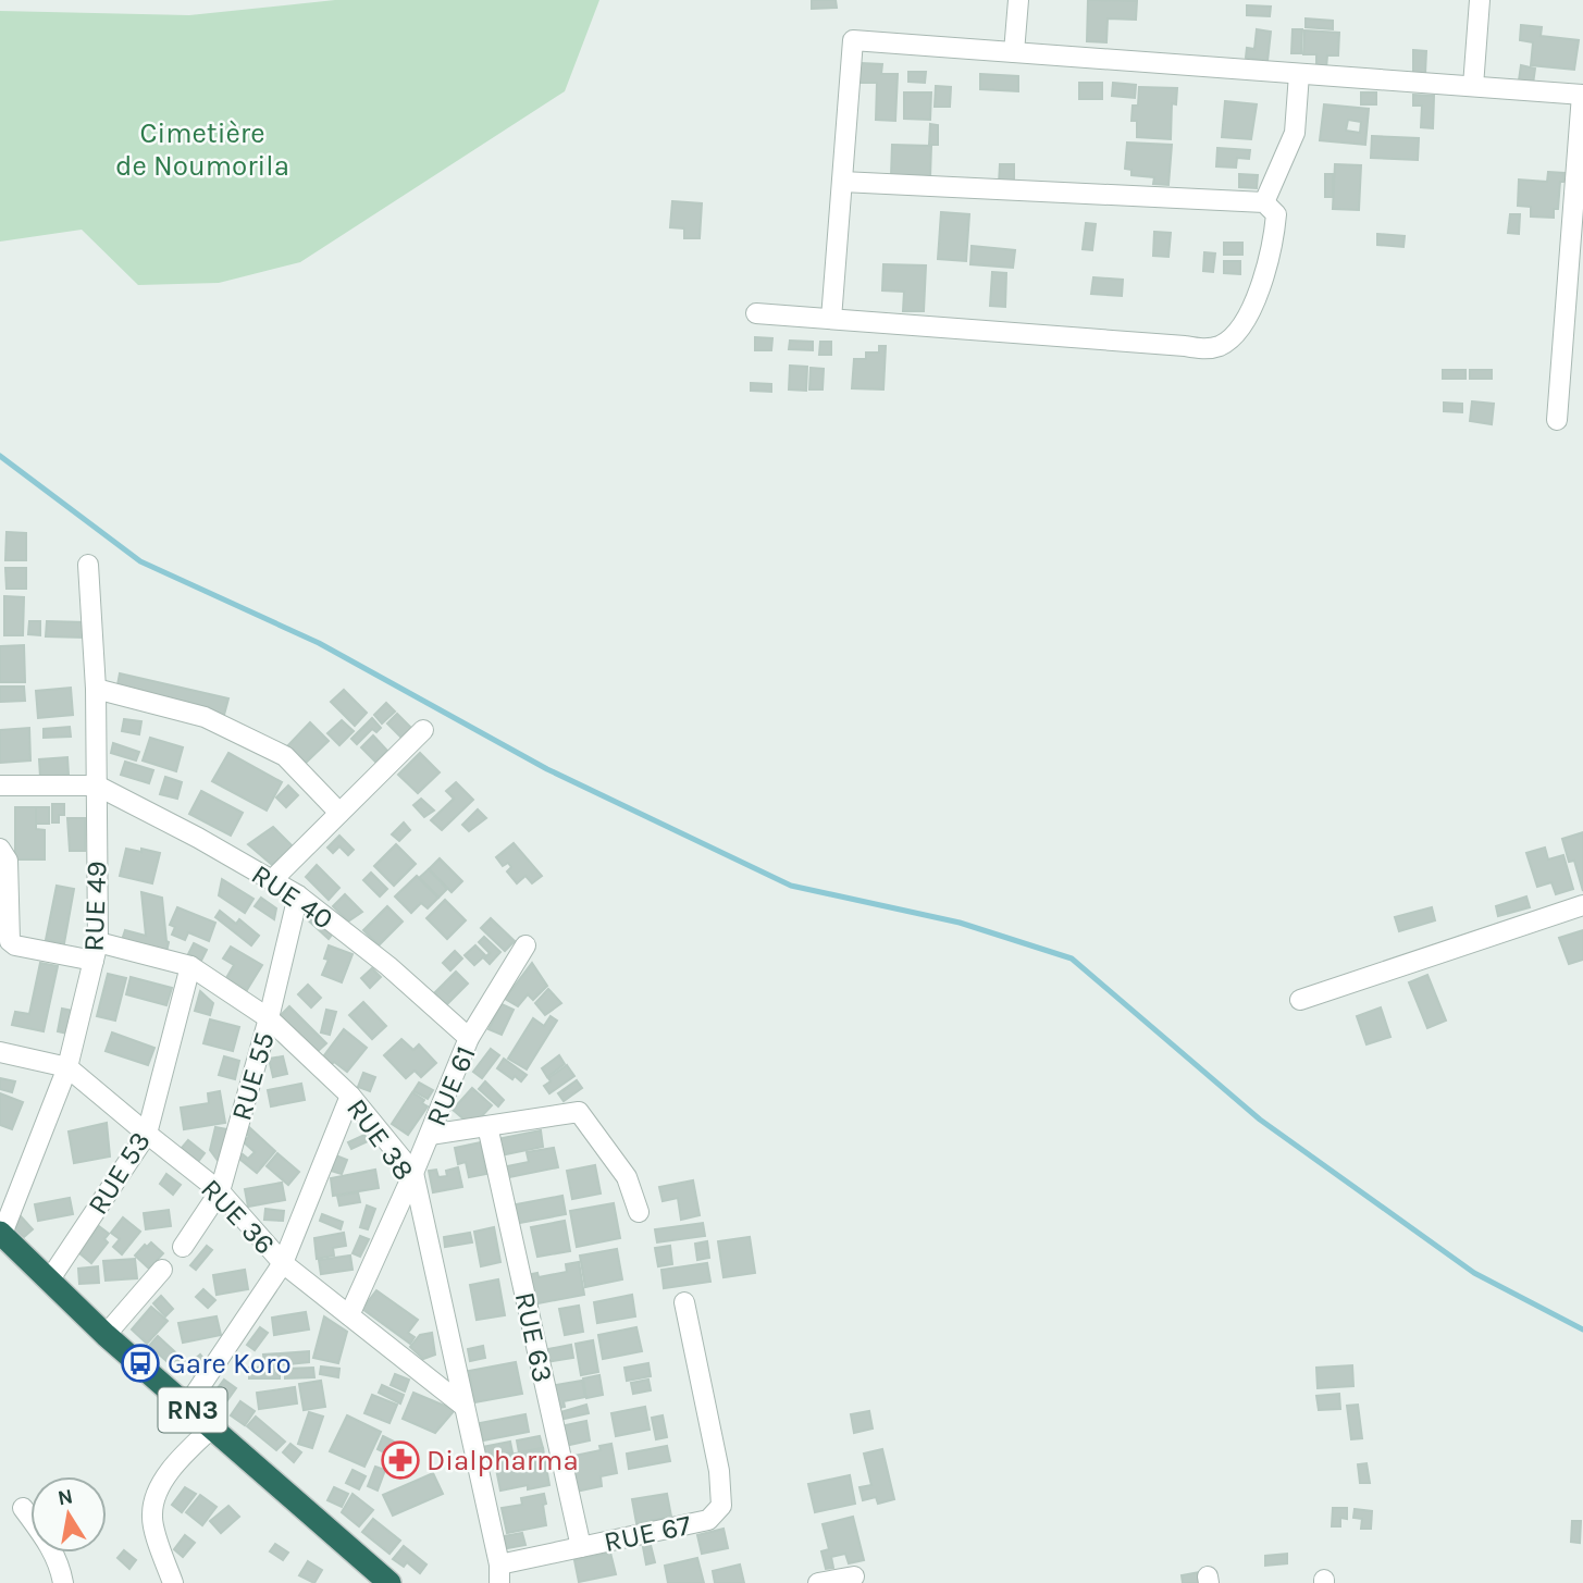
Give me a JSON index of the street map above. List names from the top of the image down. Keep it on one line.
{"streets":{"highway":["RN3"],"street":["RUE 40","RUE 49","RUE 55","RUE 61","RUE 38","RUE 53","RUE 36","RUE 63","RUE 67"]},"crossings":[["RUE 40","RUE 49"],["RUE 40","RUE 55"],["RUE 40","RUE 61"],["RUE 49","RUE 38"],["RUE 49","RUE 36"],["RUE 49","RN3"],["RUE 55","RUE 38"],["RUE 55","RUE 36"],["RUE 61","RUE 38"],["RUE 61","RUE 36"],["RUE 38","RUE 53"],["RUE 38","RUE 36"],["RUE 38","RUE 67"],["RUE 53","RUE 36"],["RUE 53","RN3"],["RUE 63","RUE 67"]],"parks":["Cimetière de Noumorila"],"places":{"bus stop":["Gare Koro"],"pharmacy":["Dialpharma"]},"north":"top"}
